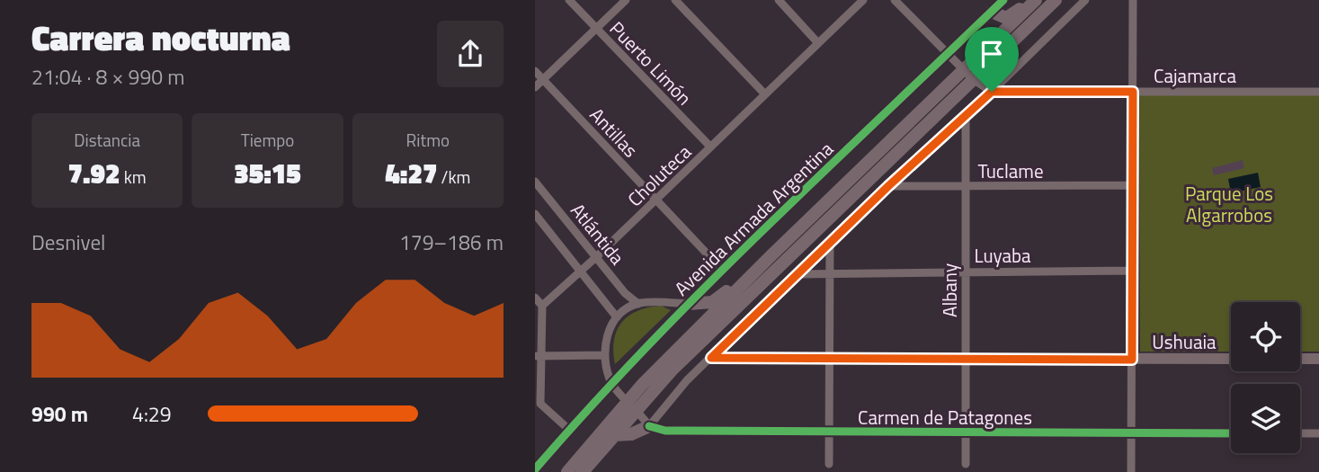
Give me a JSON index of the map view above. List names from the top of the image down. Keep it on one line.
{"streets":{"main road":["Avenida Armada Argentina","Ushuaia"],"street":["Puerto Limón","Cajamarca","Antillas","Tuclame","Choluteca","Atlántida","Luyaba","Albany","Carmen de Patagones"]},"crossings":[["Puerto Limón","Choluteca"],["Antillas","Choluteca"],["Antillas","Avenida Armada Argentina"],["Tuclame","Albany"],["Choluteca","Atlántida"],["Luyaba","Albany"],["Albany","Ushuaia"],["Albany","Carmen de Patagones"]],"parks":["Parque Los Algarrobos"],"page":{"heading":["Carrera nocturna","21:04 · 8 × 990 m"],"stats":[["Distancia","7.92 km"],["Tiempo","35:15"],["Ritmo","4:27 /km"]],"chart":["Desnivel","179–186 m"],"list":[{"name":"990 m","note":"4:29"}]}}
